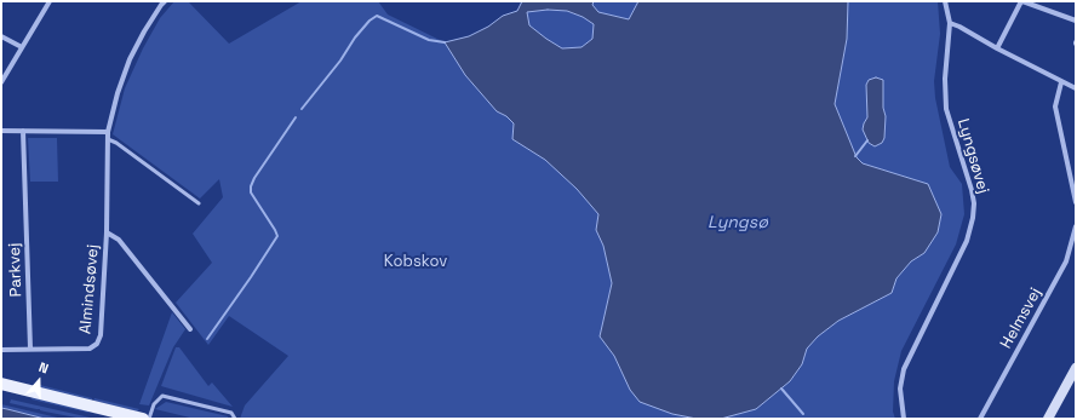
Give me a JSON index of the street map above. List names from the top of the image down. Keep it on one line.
{"streets":{"street":["Lyngsøvej","Parkvej","Almindsøvej","Helmsvej"]},"crossings":[["Parkvej","Almindsøvej"]],"water":["Lyngsø"],"parks":["Kobskov"],"north":"top"}
